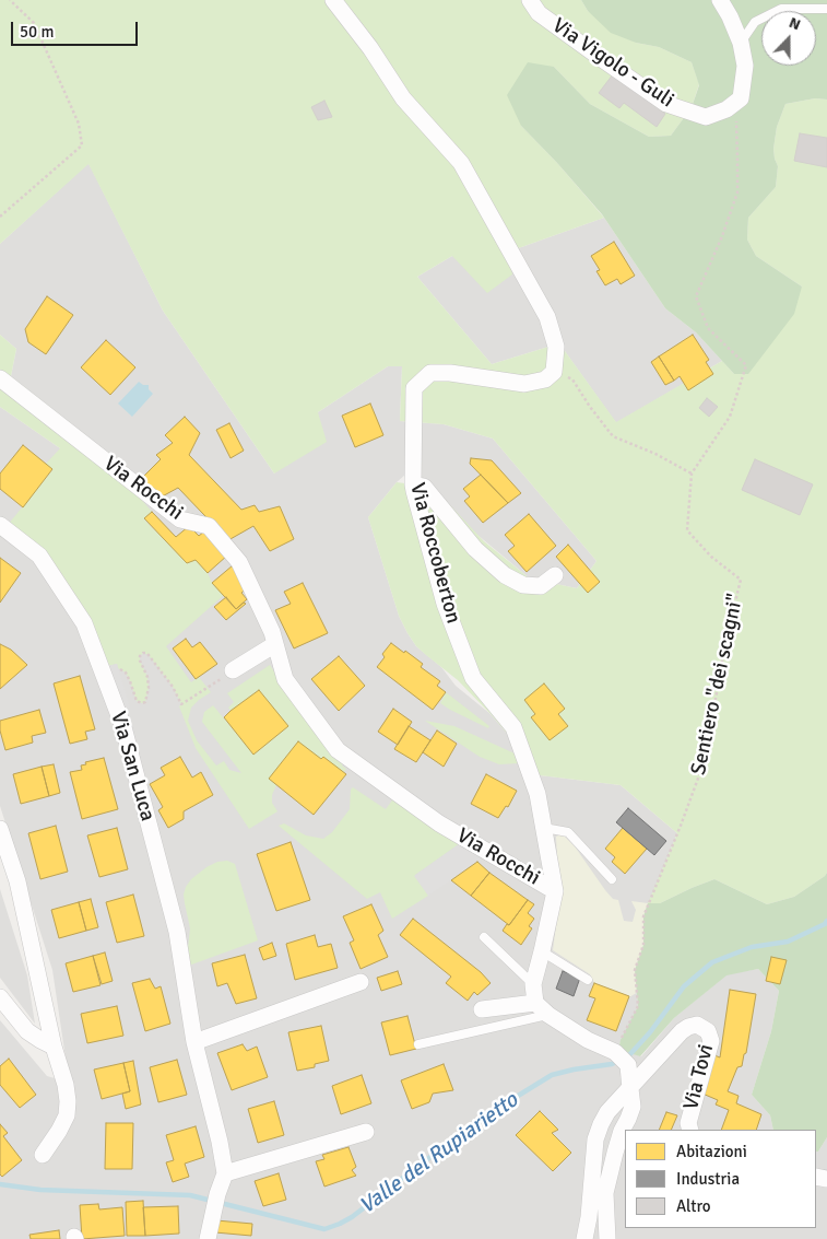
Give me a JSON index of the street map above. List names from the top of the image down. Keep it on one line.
{"streets":{"street":["Via Vigolo - Guli","Via Rocchi","Via Roccoberton","Via San Luca","Via Tovi"],"path":["Sentiero \"dei scagni\""]},"crossings":[["Via Vigolo - Guli","Sentiero \"dei scagni\""],["Via Rocchi","Via Roccoberton"]],"water":["Valle del Rupiarietto"],"legend":["Abitazioni","Industria","Altro"],"scale_bar":"50 m","north":"top"}
